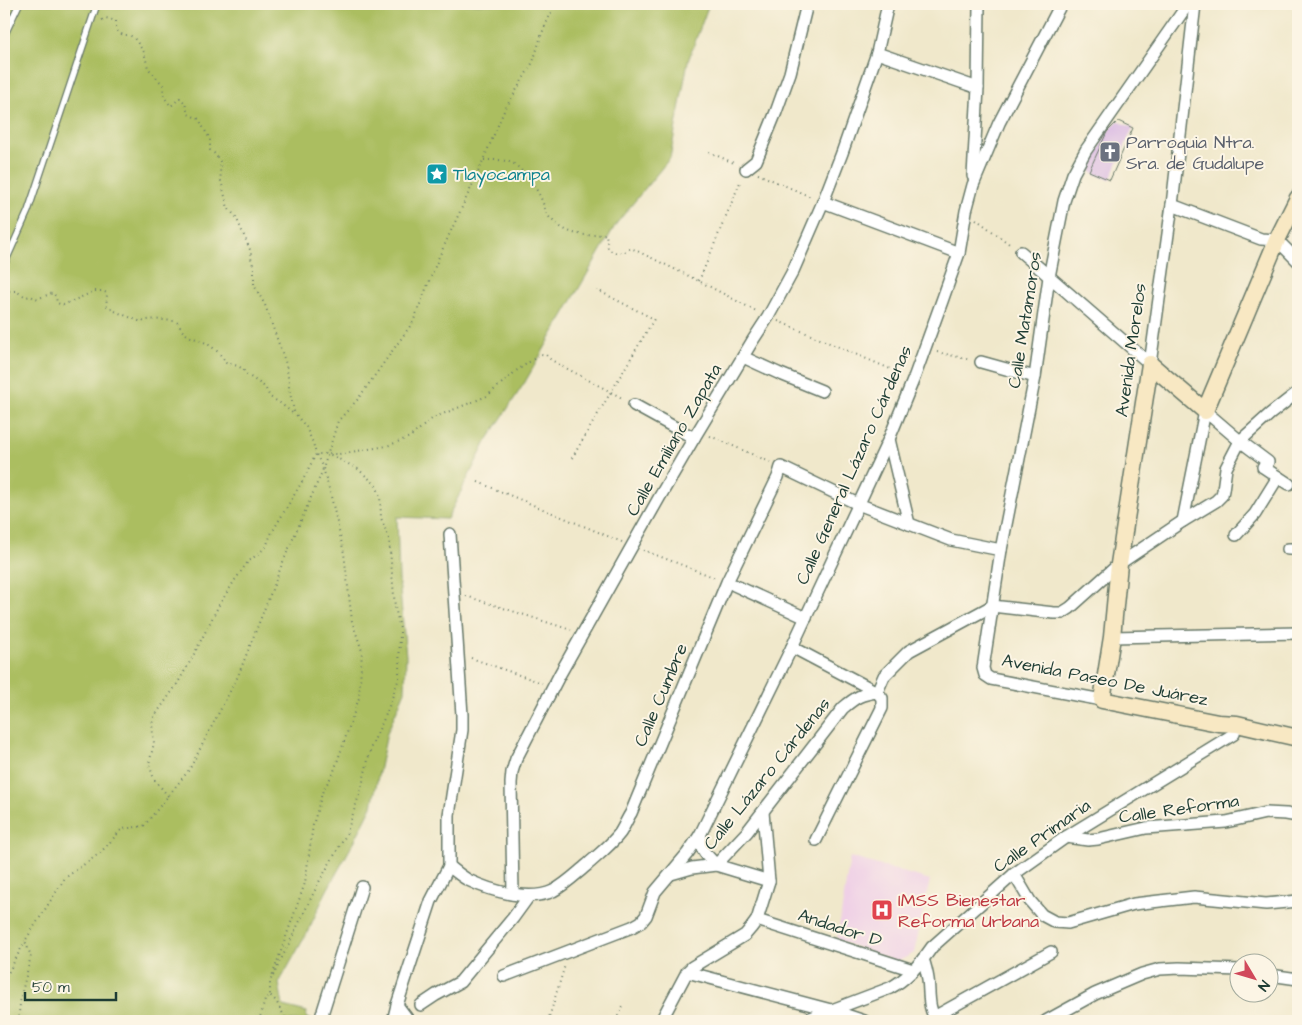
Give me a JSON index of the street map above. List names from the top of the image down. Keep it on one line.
{"streets":{"street":["Calle Matamoros","Avenida Morelos","Calle Emiliano Zapata","Calle General Lázaro Cárdenas","Avenida Paseo De Juárez","Calle Cumbre","Calle Lázaro Cárdenas","Calle Reforma","Calle Primaria","Andador D"]},"crossings":[["Calle Matamoros","Avenida Paseo De Juárez"],["Avenida Morelos","Avenida Paseo De Juárez"],["Calle Emiliano Zapata","Calle Cumbre"],["Calle General Lázaro Cárdenas","Calle Lázaro Cárdenas"],["Avenida Paseo De Juárez","Calle Primaria"],["Calle Reforma","Calle Primaria"],["Calle Primaria","Andador D"]],"places":{"church":["Parroquia Ntra. Sra. de Gudalupe"],"place":["Tlayocampa"],"hospital":["IMSS Bienestar Reforma Urbana"]},"scale_bar":"50 m","north":"bottom right"}
